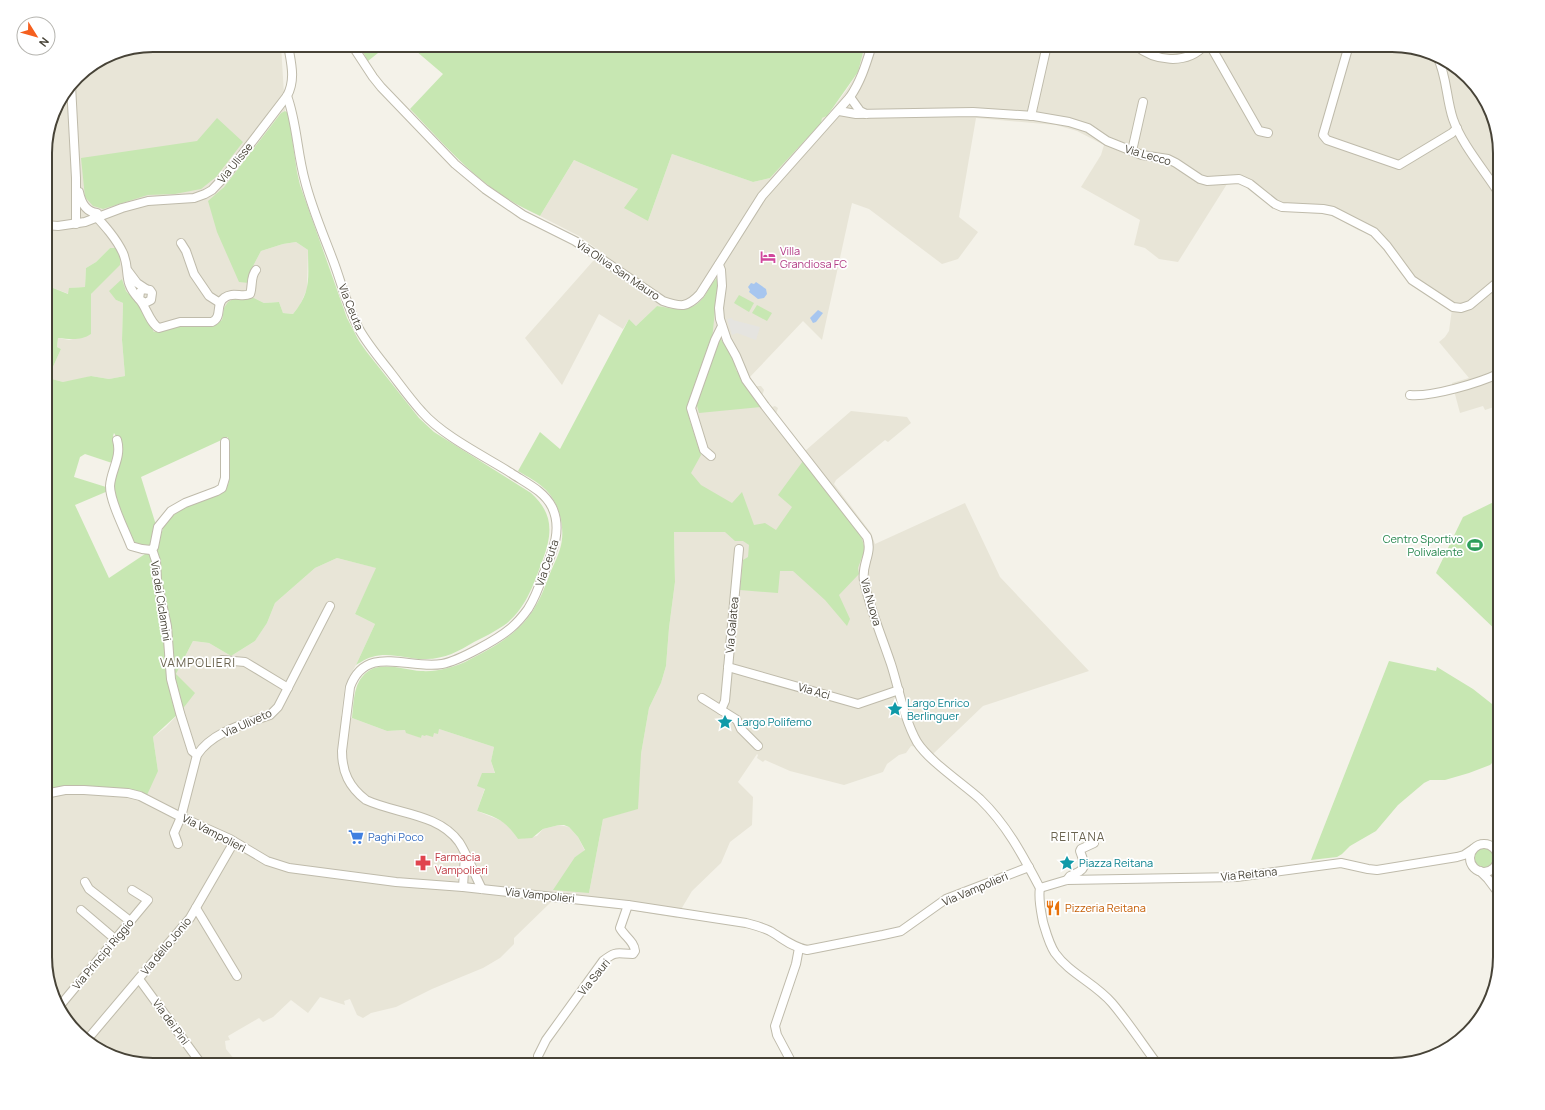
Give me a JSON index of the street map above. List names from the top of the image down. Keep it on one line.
{"streets":{"street":["Via Lecco","Via Ulisse","Via Oliva San Mauro","Via Ceuta","Via dei Ciclamini","Via Nuova","Via Galatea","Via Aci","Via Uliveto","Via Vampolieri","Via Reitana","Via dello Jonio","Via Principi Riggio","Via Sauri","Via dei Pini"]},"crossings":[["Via Lecco","Via Oliva San Mauro"],["Via Ulisse","Via Ceuta"],["Via Oliva San Mauro","Via Nuova"],["Via Ceuta","Via Vampolieri"],["Via dei Ciclamini","Via Uliveto"],["Via Nuova","Via Aci"],["Via Nuova","Via Vampolieri"],["Via Nuova","Via Reitana"],["Via Galatea","Via Aci"],["Via Uliveto","Via Vampolieri"],["Via Vampolieri","Via dello Jonio"],["Via Vampolieri","Via Sauri"],["Via dello Jonio","Via dei Pini"]],"districts":["VAMPOLIERI","REITANA"],"places":{"hotel":["Villa Grandiosa FC"],"sports":["Centro Sportivo Polivalente"],"place":["Largo Enrico Berlinguer","Largo Polifemo","Piazza Reitana"],"supermarket":["Paghi Poco"],"pharmacy":["Farmacia Vampolieri"],"restaurant":["Pizzeria Reitana"]},"north":"bottom right"}
